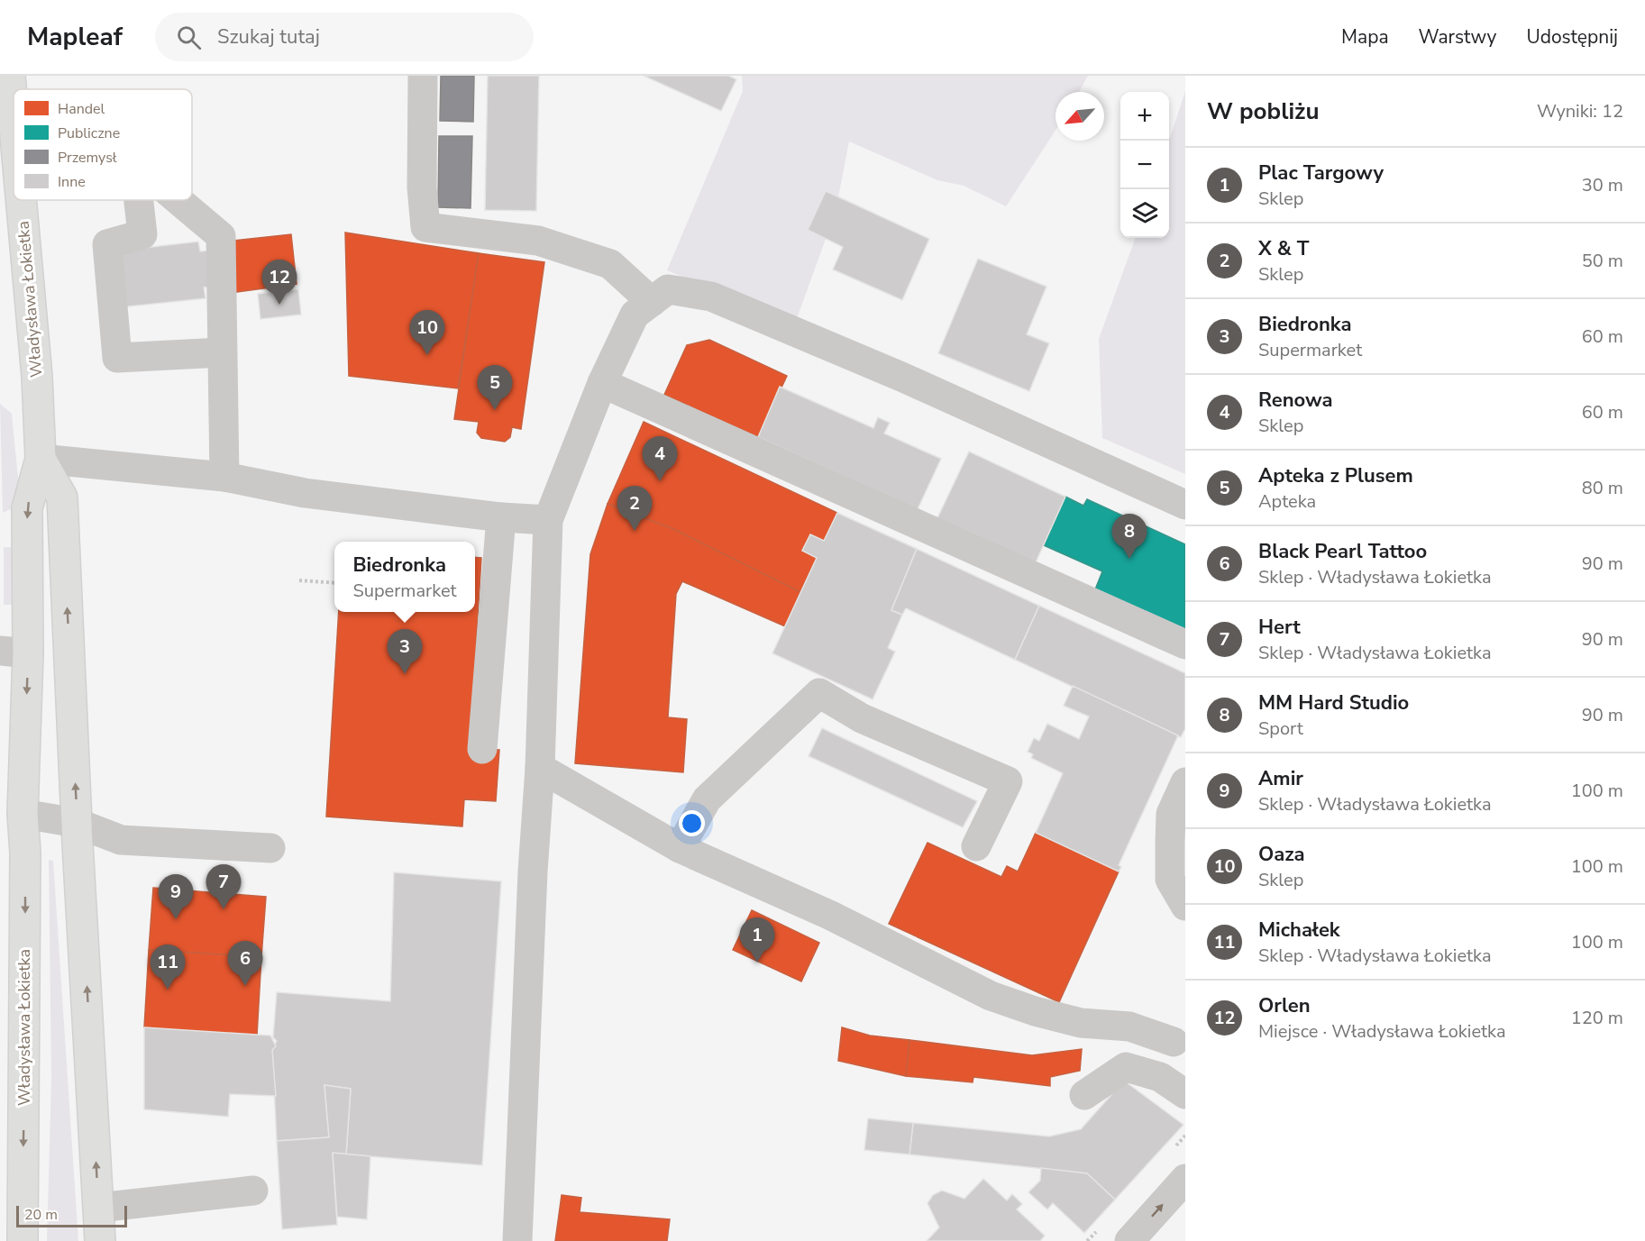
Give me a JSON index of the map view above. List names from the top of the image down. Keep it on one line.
{"streets":{"main road":["Władysława Łokietka"]},"legend":["Handel","Publiczne","Przemysł","Inne"],"scale_bar":"20 m","north":"bottom left","page":{"header":"Mapleaf","search":"Szukaj tutaj","nav":["Mapa","Warstwy","Udostępnij"],"heading":["W pobliżu","Wyniki: 12"],"map_buttons":["+","−"],"list":[{"mark":"1","name":"Plac Targowy","note":"Sklep","value":"30 m"},{"mark":"2","name":"X & T","note":"Sklep","value":"50 m"},{"mark":"3","name":"Biedronka","note":"Supermarket","value":"60 m"},{"mark":"4","name":"Renowa","note":"Sklep","value":"60 m"},{"mark":"5","name":"Apteka z Plusem","note":"Apteka","value":"80 m"},{"mark":"6","name":"Black Pearl Tattoo","note":"Sklep · Władysława Łokietka","value":"90 m"},{"mark":"7","name":"Hert","note":"Sklep · Władysława Łokietka","value":"90 m"},{"mark":"8","name":"MM Hard Studio","note":"Sport","value":"90 m"},{"mark":"9","name":"Amir","note":"Sklep · Władysława Łokietka","value":"100 m"},{"mark":"10","name":"Oaza","note":"Sklep","value":"100 m"},{"mark":"11","name":"Michałek","note":"Sklep · Władysława Łokietka","value":"100 m"},{"mark":"12","name":"Orlen","note":"Miejsce · Władysława Łokietka","value":"120 m"}],"pins":["12","10","5","4","2","8","3","7","9","1","6","11"],"popup":["Biedronka","Supermarket"],"scale":"20 m"}}
